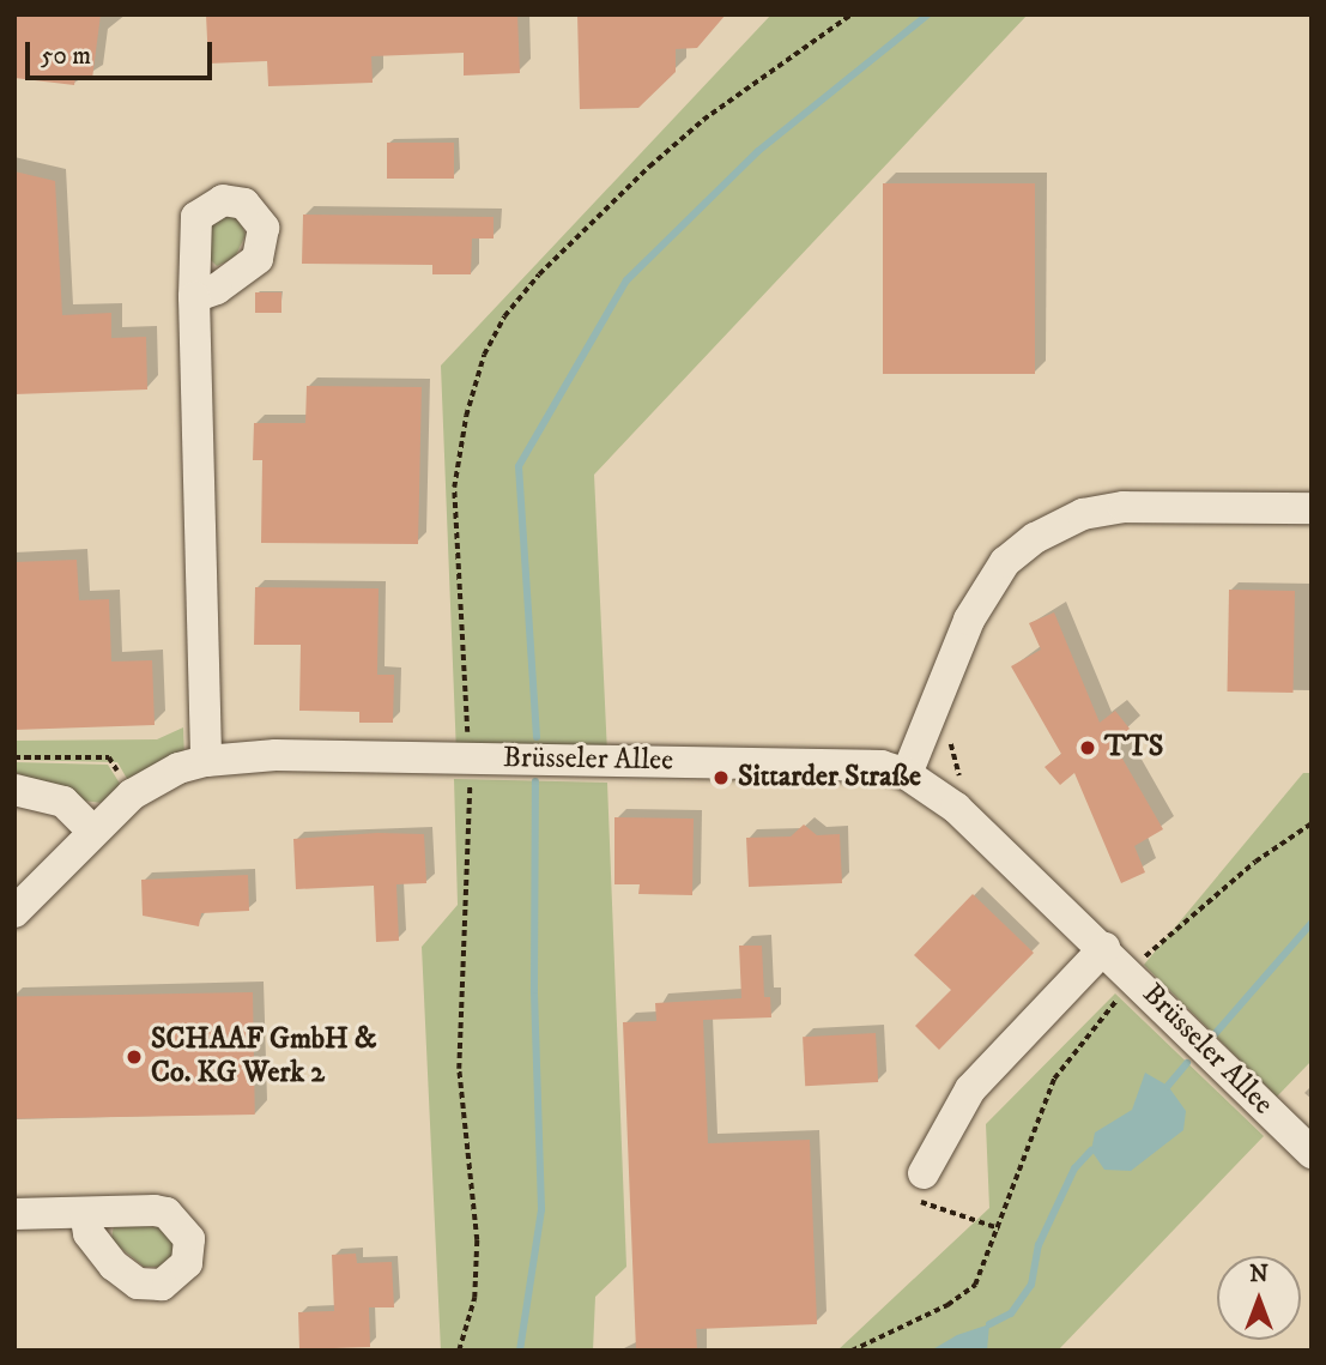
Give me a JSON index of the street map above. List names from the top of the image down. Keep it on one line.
{"streets":{"street":["Brüsseler Allee"]},"places":["TTS","Sittarder Straße","SCHAAF GmbH & Co. KG Werk 2"],"scale_bar":"50 m","north":"top"}
